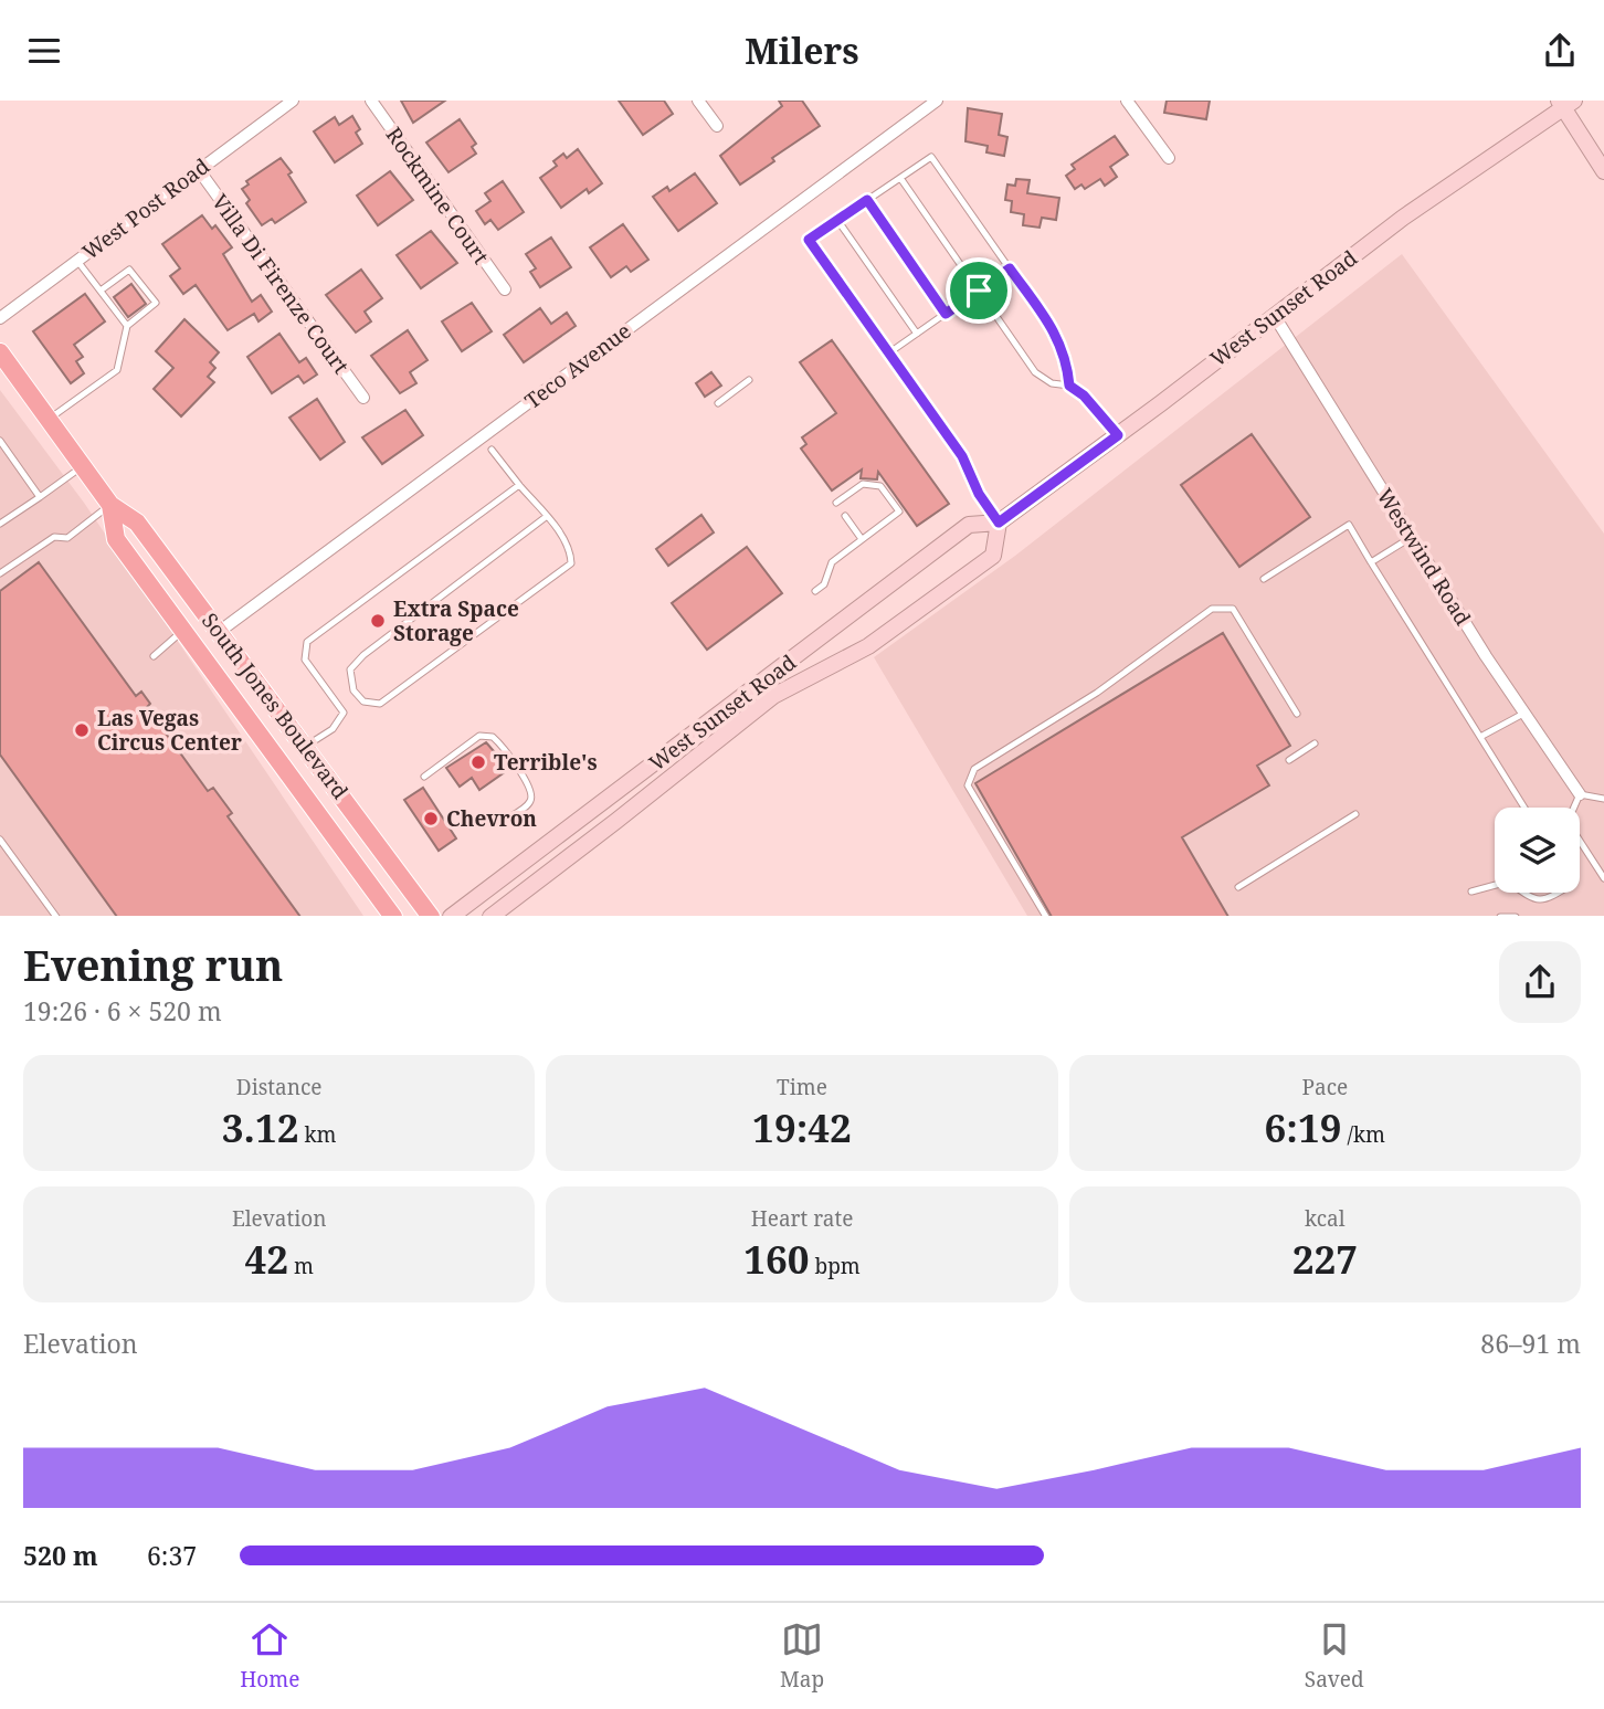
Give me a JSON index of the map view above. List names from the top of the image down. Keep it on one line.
{"streets":{"main road":["West Sunset Road","South Jones Boulevard"],"street":["Rockmine Court","West Post Road","Villa Di Firenze Court","Teco Avenue","Westwind Road"]},"crossings":[["West Post Road","Villa Di Firenze Court"],["West Sunset Road","Westwind Road"],["Teco Avenue","South Jones Boulevard"]],"places":["Extra Space Storage","Las Vegas Circus Center","Terrible's","Chevron"],"page":{"header":"Milers","heading":["Evening run","19:26 · 6 × 520 m"],"stats":[["Distance","3.12 km"],["Time","19:42"],["Pace","6:19 /km"],["Elevation","42 m"],["Heart rate","160 bpm"],["kcal","227"]],"chart":["Elevation","86–91 m"],"list":[{"name":"520 m","note":"6:37"}],"tabs":["Home","Map","Saved"]}}
